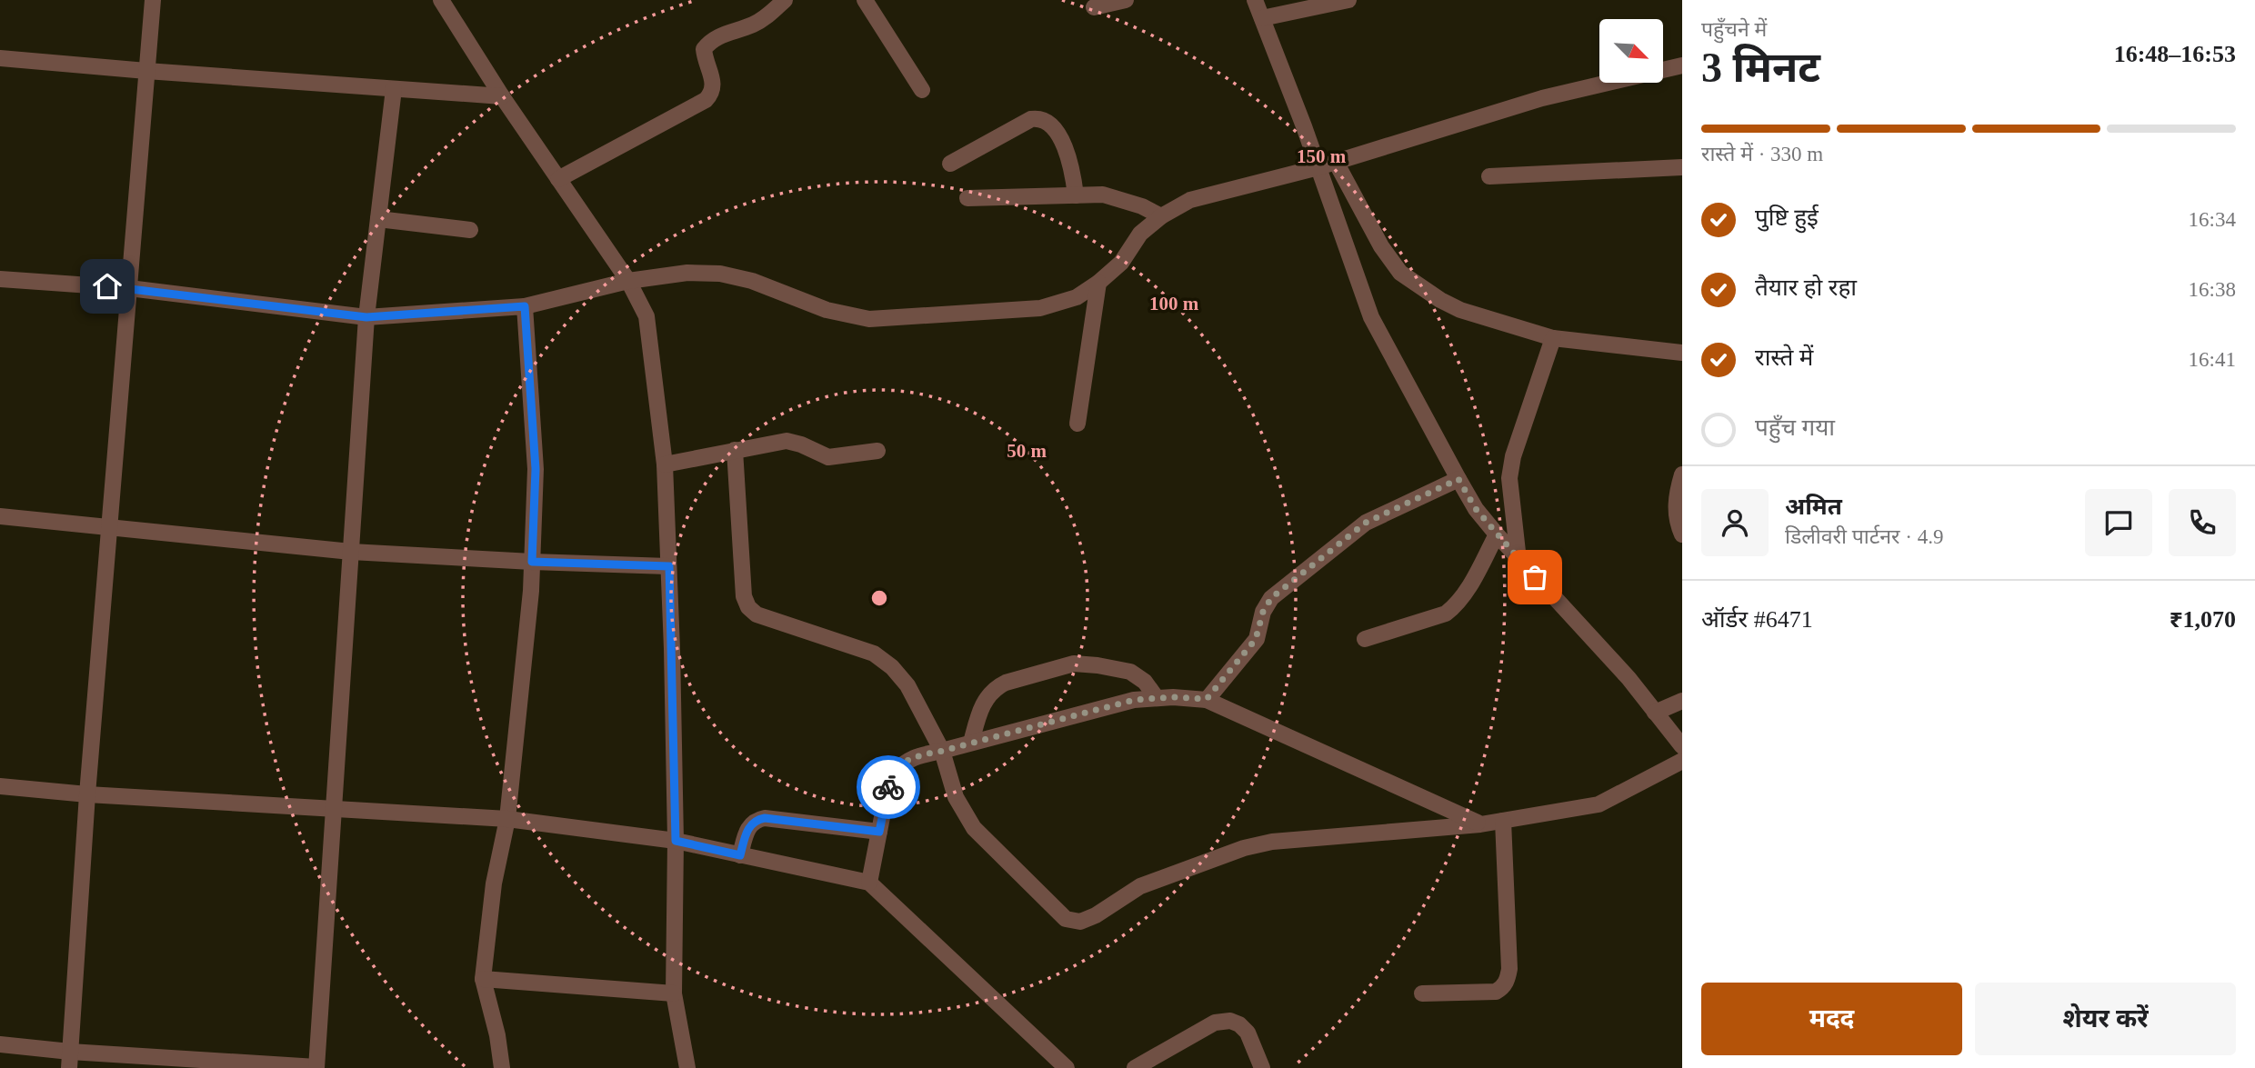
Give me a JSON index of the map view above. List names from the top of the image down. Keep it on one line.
{"north":"bottom right","page":{"heading":["3 मिनट","पहुँचने में","16:48–16:53"],"panel":["अमित","डिलीवरी पार्टनर · 4.9","ऑर्डर #6471","₹1,070"],"bar":"रास्ते में · 330 m","list":[["पुष्टि हुई","16:34"],["तैयार हो रहा","16:38"],["रास्ते में","16:41"],"पहुँच गया"],"buttons":["मदद","शेयर करें"]},"rings":["150 m","100 m","50 m"]}
